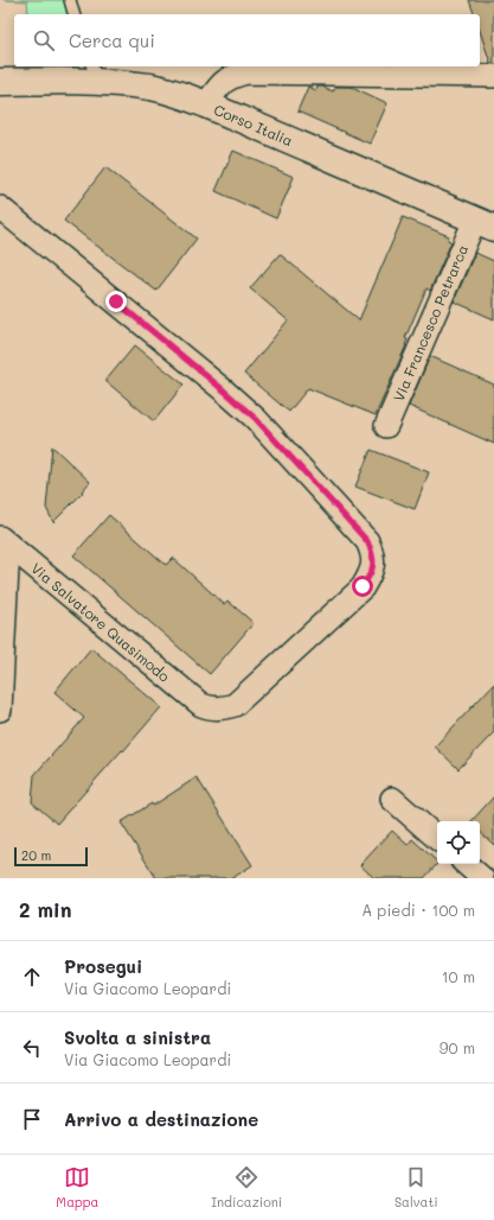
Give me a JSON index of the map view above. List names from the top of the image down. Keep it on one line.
{"streets":{"street":["Corso Italia","Via Francesco Petrarca","Via Salvatore Quasimodo"]},"crossings":[["Corso Italia","Via Francesco Petrarca"]],"scale_bar":"20 m","page":{"search":"Cerca qui","scale":"20 m","heading":["2 min","A piedi · 100 m"],"list":[["Prosegui","Via Giacomo Leopardi","10 m"],["Svolta a sinistra","Via Giacomo Leopardi","90 m"],"Arrivo a destinazione"],"nav":["Mappa","Indicazioni","Salvati"]}}
